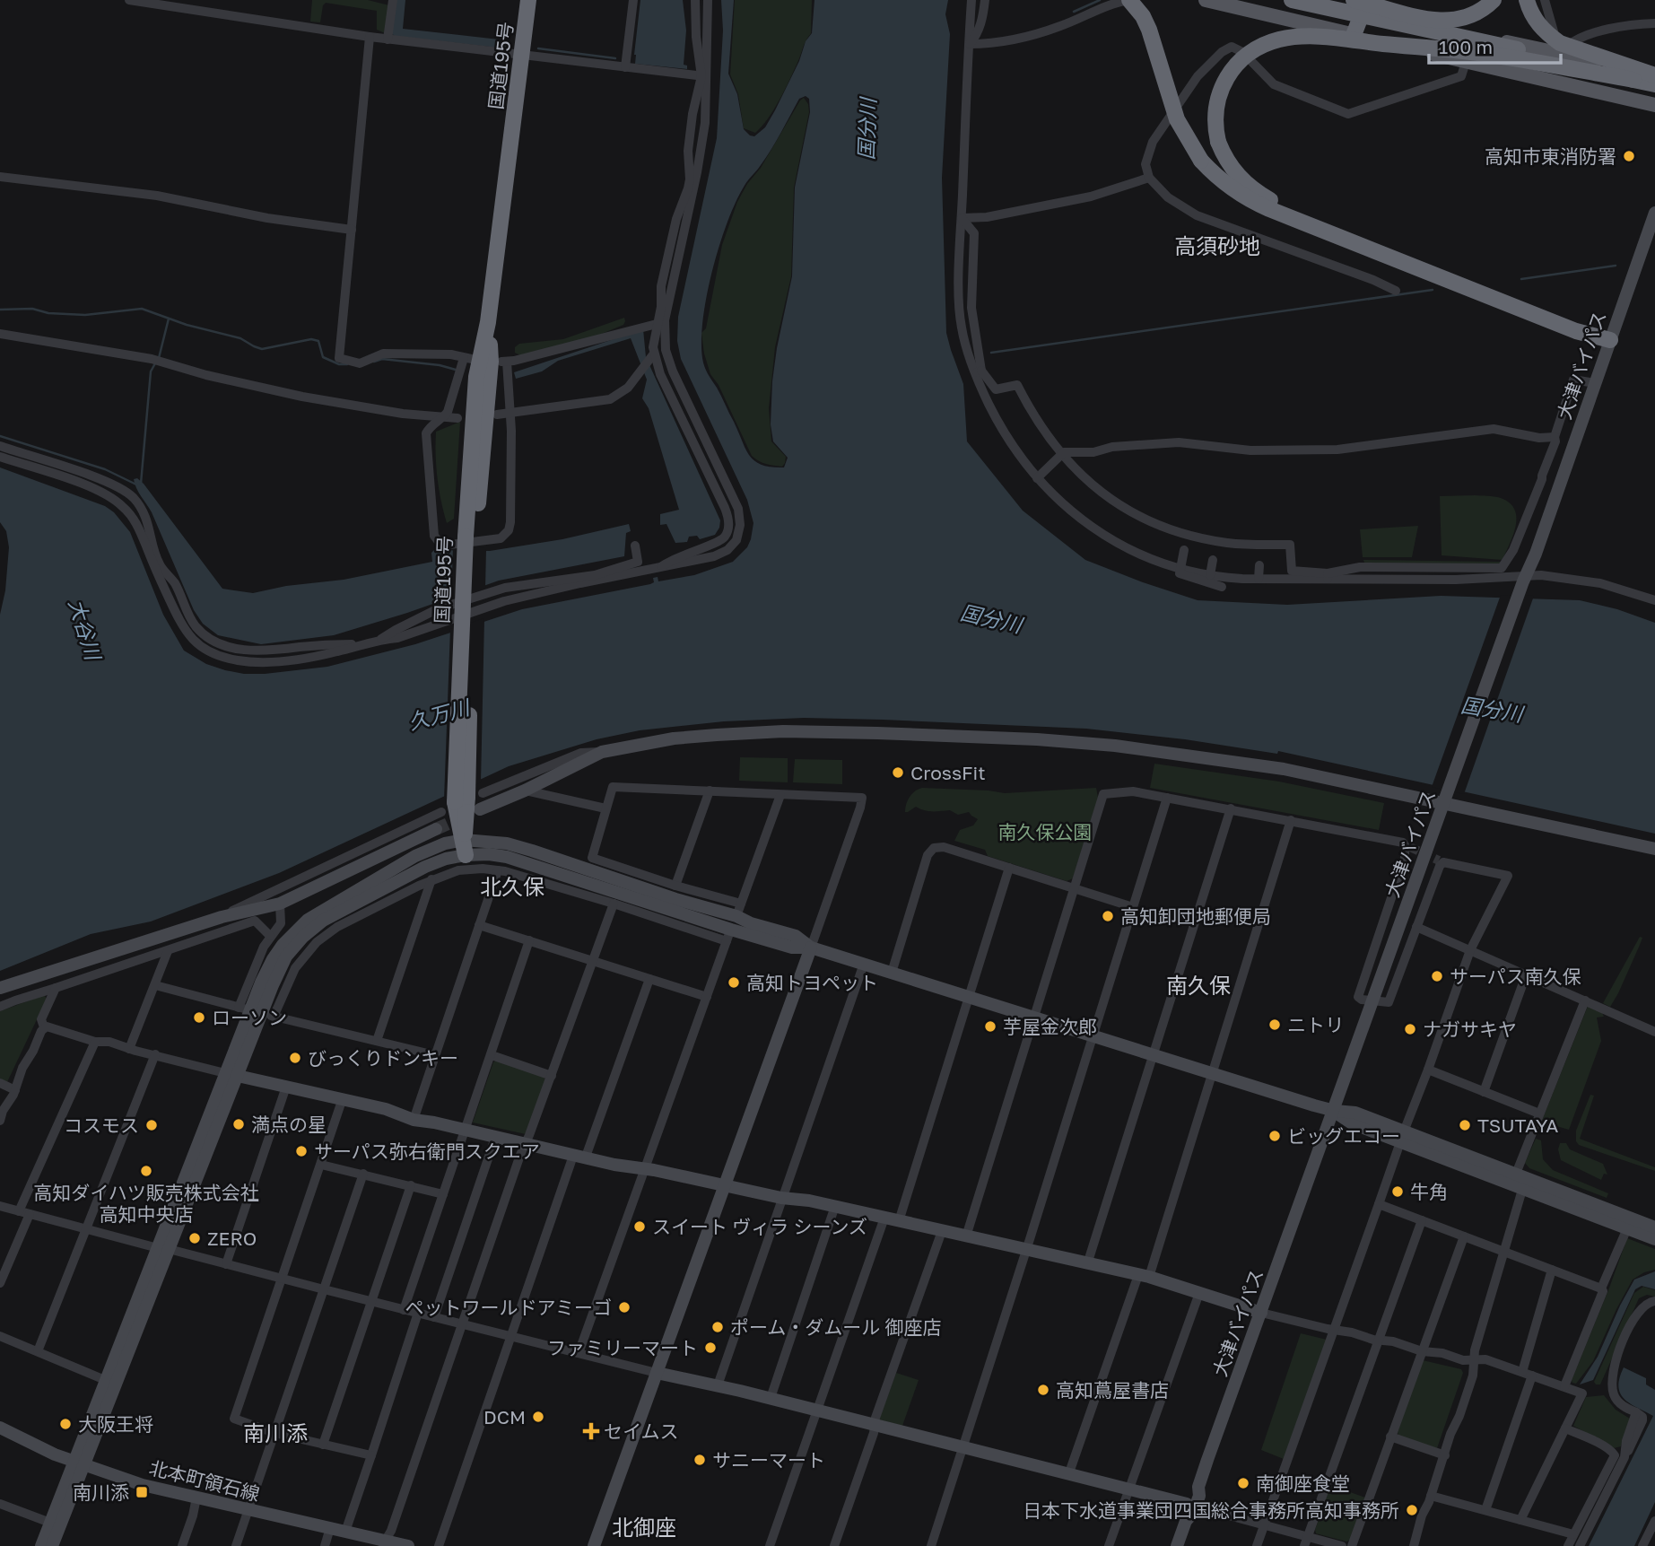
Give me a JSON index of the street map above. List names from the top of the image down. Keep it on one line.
{"streets":{"highway":["国道195号"],"street":["大津バイパス","北本町領石線"]},"districts":["高須砂地","北久保","南久保","南川添","北御座"],"water":["国分川","大谷川","久万川"],"parks":["南久保公園"],"places":{"other":["高知市東消防署","CrossFit","高知卸団地郵便局","サーパス南久保","高知トヨペット","ローソン","ニトリ","芋屋金次郎","ナガサキヤ","びっくりドンキー","満点の星","コスモス","TSUTAYA","ビッグエコー","サーパス弥右衛門スクエア","高知ダイハツ販売株式会社 高知中央店","牛角","スイート ヴィラ シーンズ","ZERO","ペットワールドアミーゴ","ポーム・ダムール 御座店","ファミリーマート","高知蔦屋書店","DCM","大阪王将","サニーマート","南御座食堂","日本下水道事業団四国総合事務所高知事務所"],"health":["セイムス"],"transit":["南川添"]},"scale_bar":"100 m"}
